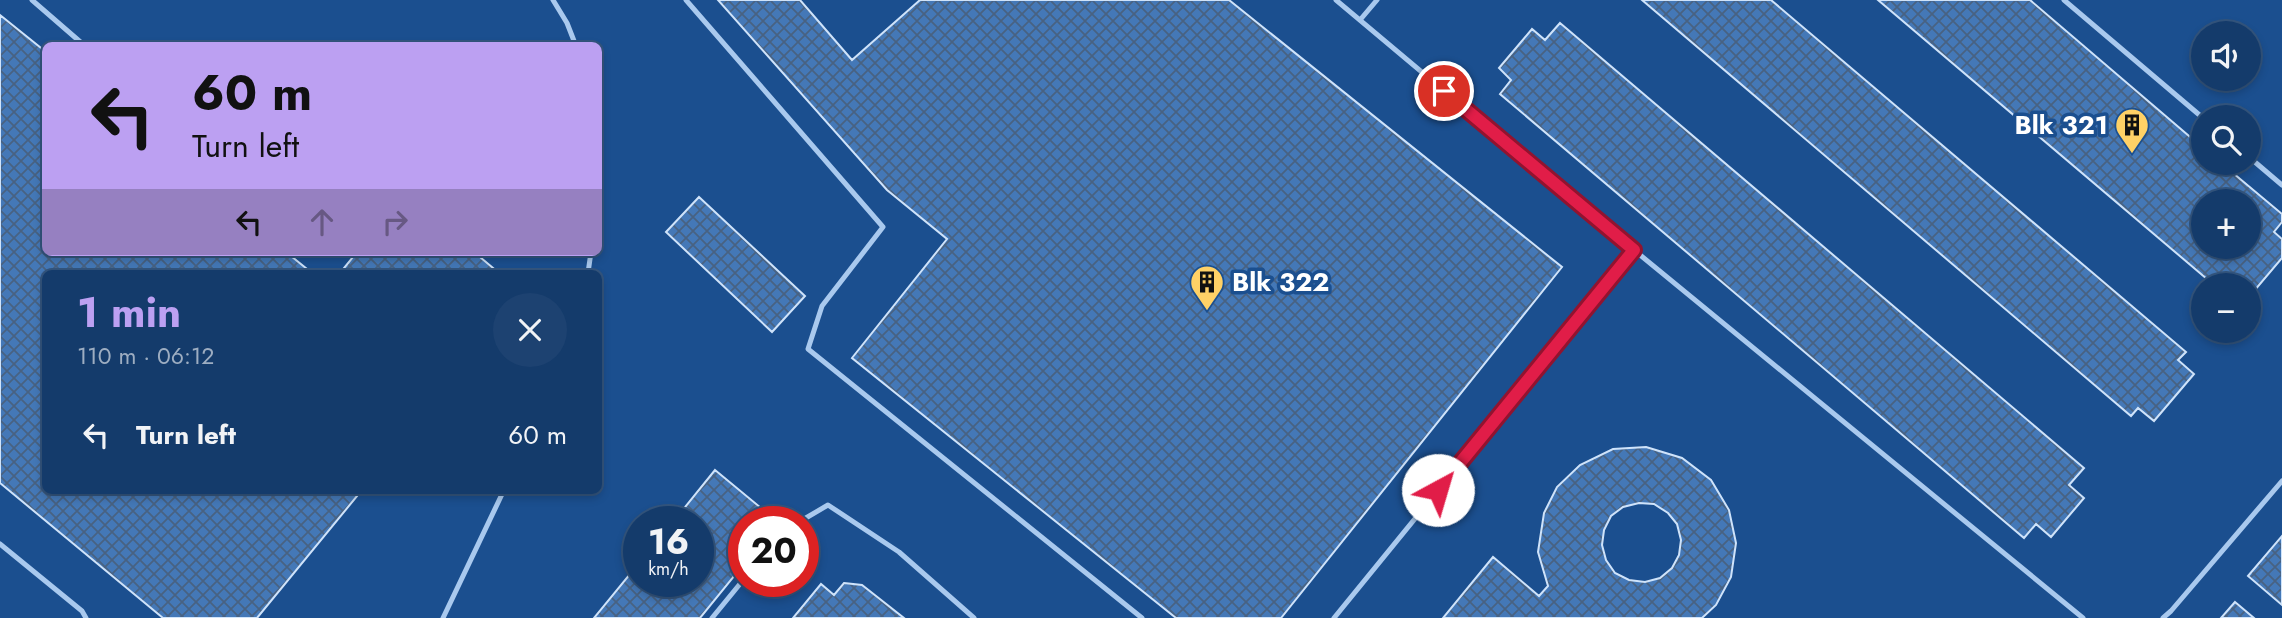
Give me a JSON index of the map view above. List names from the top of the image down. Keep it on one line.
{"places":{"building":["Blk 321","Blk 322"]},"page":{"map_buttons":["+","−"],"turn":["60 m","Turn left"],"heading":["1 min","110 m · 06:12"],"list":[{"name":"Turn left","value":"60 m"}],"speed":"16 km/h","limit":"20"}}
